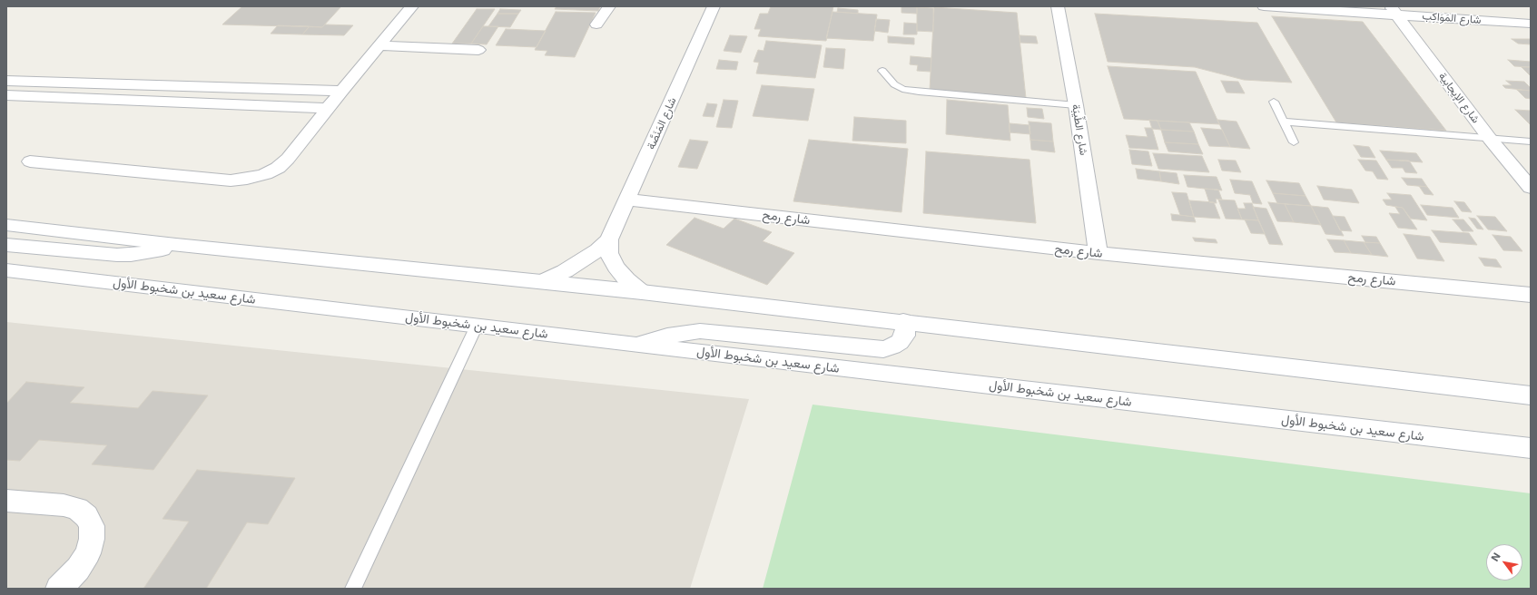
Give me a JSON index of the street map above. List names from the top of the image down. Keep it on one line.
{"streets":{"street":["شارع المَوَاكِب","شارع الإيجابية","شارع المَنَصَّة","شارع الطِّيبَة","شارع رمح","شارع سعيد بن شخبوط الأول"]},"crossings":[["شارع المَوَاكِب","شارع الإيجابية"],["شارع المَنَصَّة","شارع رمح"],["شارع الطِّيبَة","شارع رمح"]],"north":"top left"}
